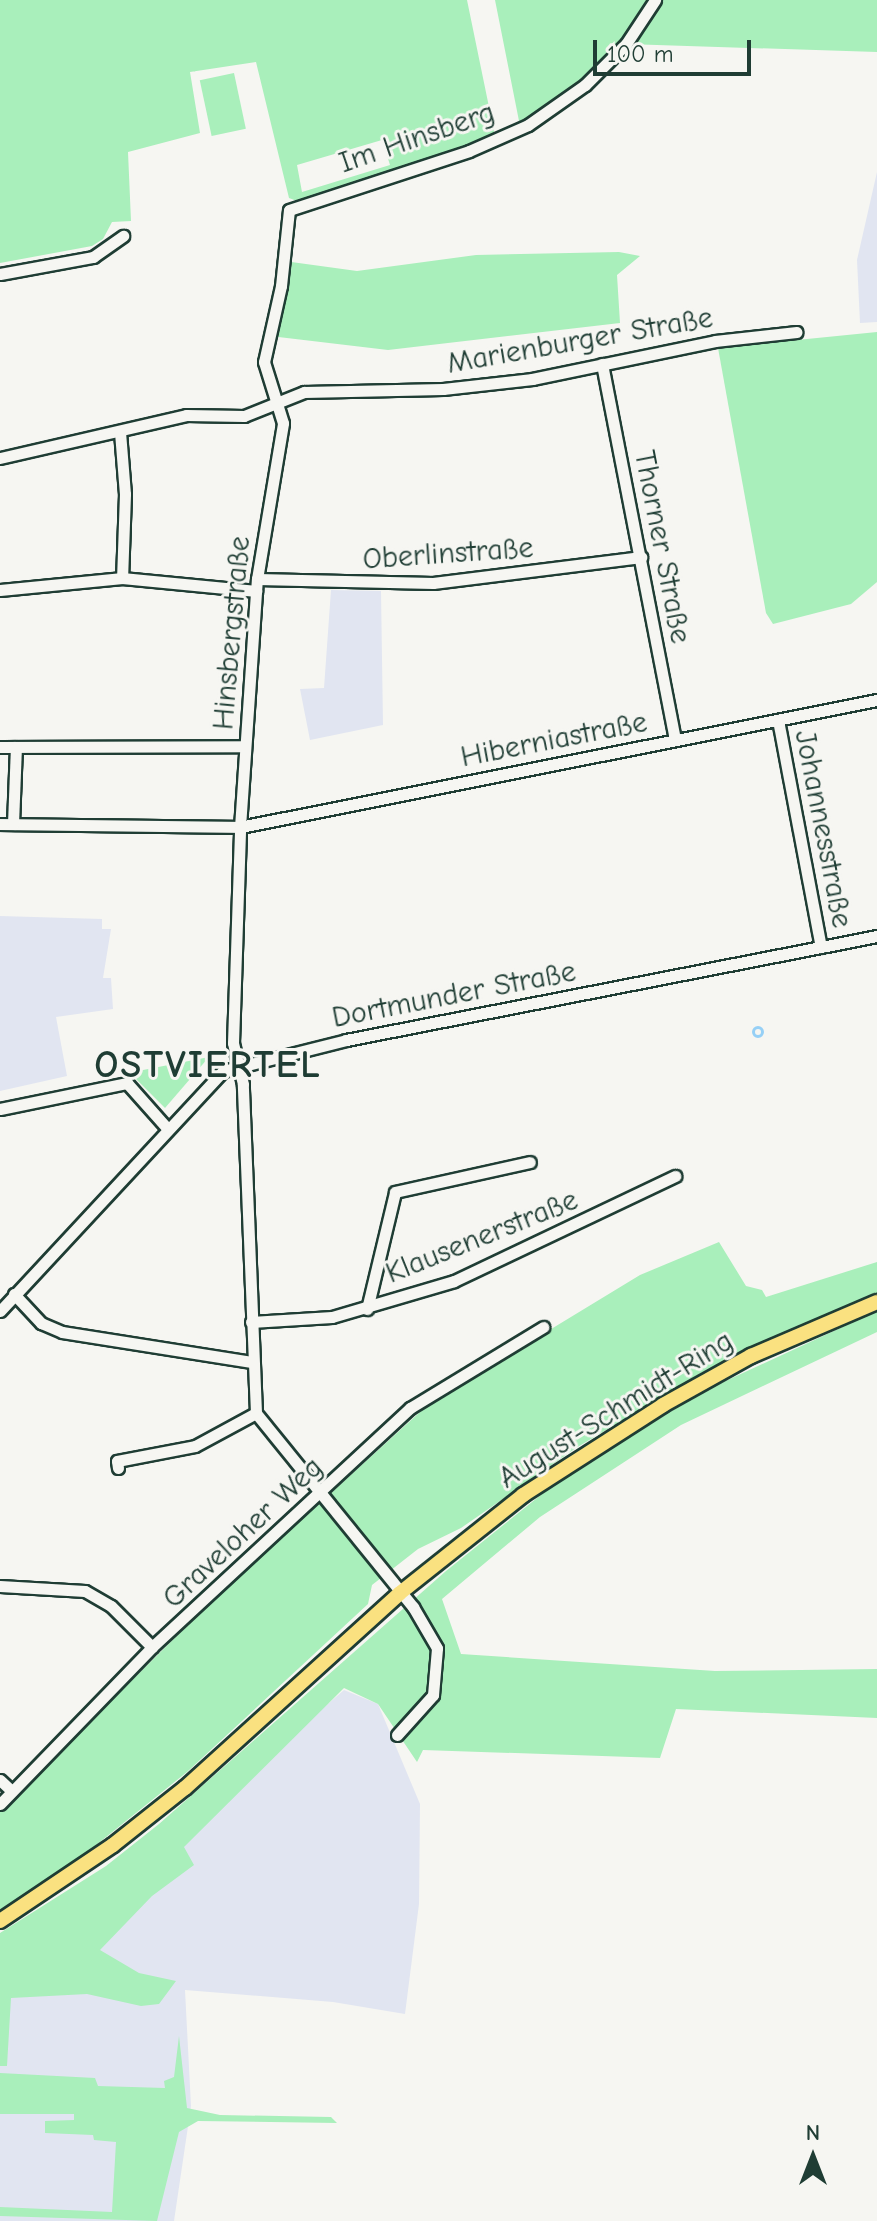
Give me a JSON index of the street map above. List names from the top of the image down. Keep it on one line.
{"streets":{"main road":["August-Schmidt-Ring"],"street":["Im Hinsberg","Marienburger Straße","Thorner Straße","Oberlinstraße","Hinsbergstraße","Hiberniastraße","Johannesstraße","Dortmunder Straße","Klausenerstraße","Graveloher Weg"]},"crossings":[["Im Hinsberg","Hinsbergstraße"],["Marienburger Straße","Thorner Straße"],["Marienburger Straße","Hinsbergstraße"],["Thorner Straße","Oberlinstraße"],["Thorner Straße","Hiberniastraße"],["Oberlinstraße","Hinsbergstraße"],["Hinsbergstraße","Hiberniastraße"],["Hinsbergstraße","Dortmunder Straße"],["Hinsbergstraße","Klausenerstraße"],["Hiberniastraße","Johannesstraße"],["Johannesstraße","Dortmunder Straße"]],"districts":["OSTVIERTEL"],"scale_bar":"100 m","north":"top"}
